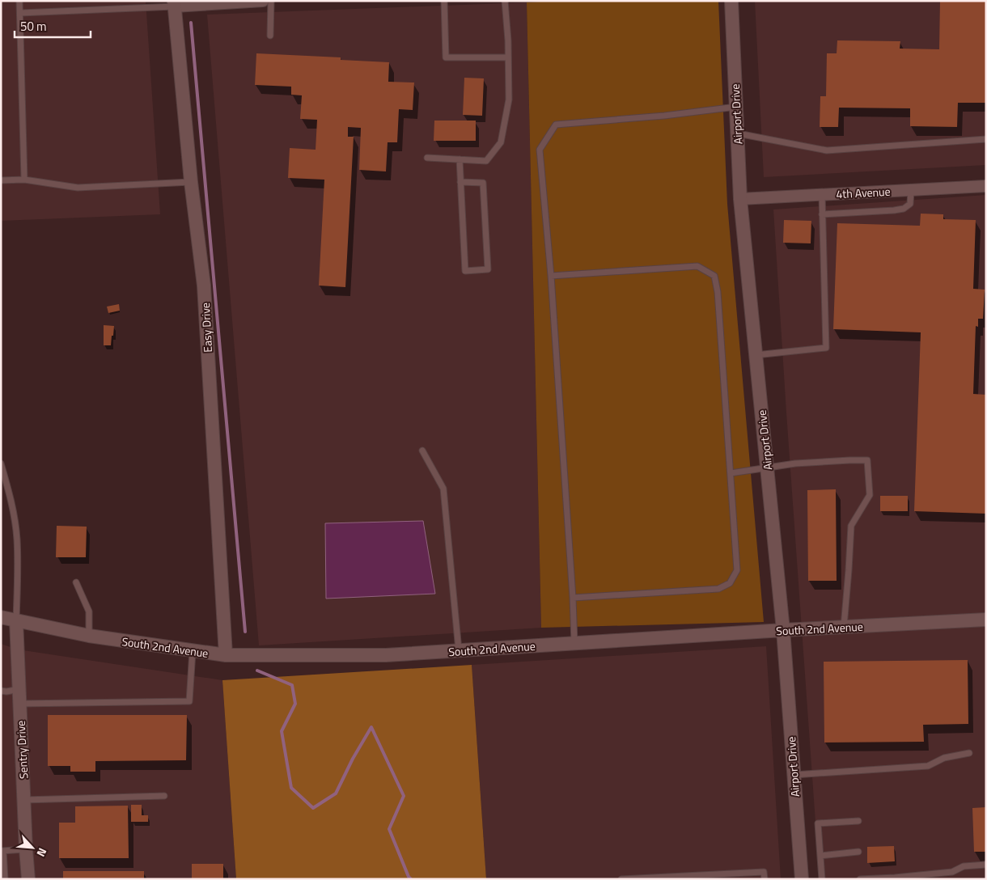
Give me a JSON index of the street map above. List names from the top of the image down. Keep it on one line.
{"streets":{"street":["Airport Drive","4th Avenue","Easy Drive","South 2nd Avenue","Sentry Drive"]},"crossings":[["Airport Drive","4th Avenue"],["Airport Drive","South 2nd Avenue"],["Easy Drive","South 2nd Avenue"],["South 2nd Avenue","Sentry Drive"]],"scale_bar":"50 m","north":"bottom right"}
